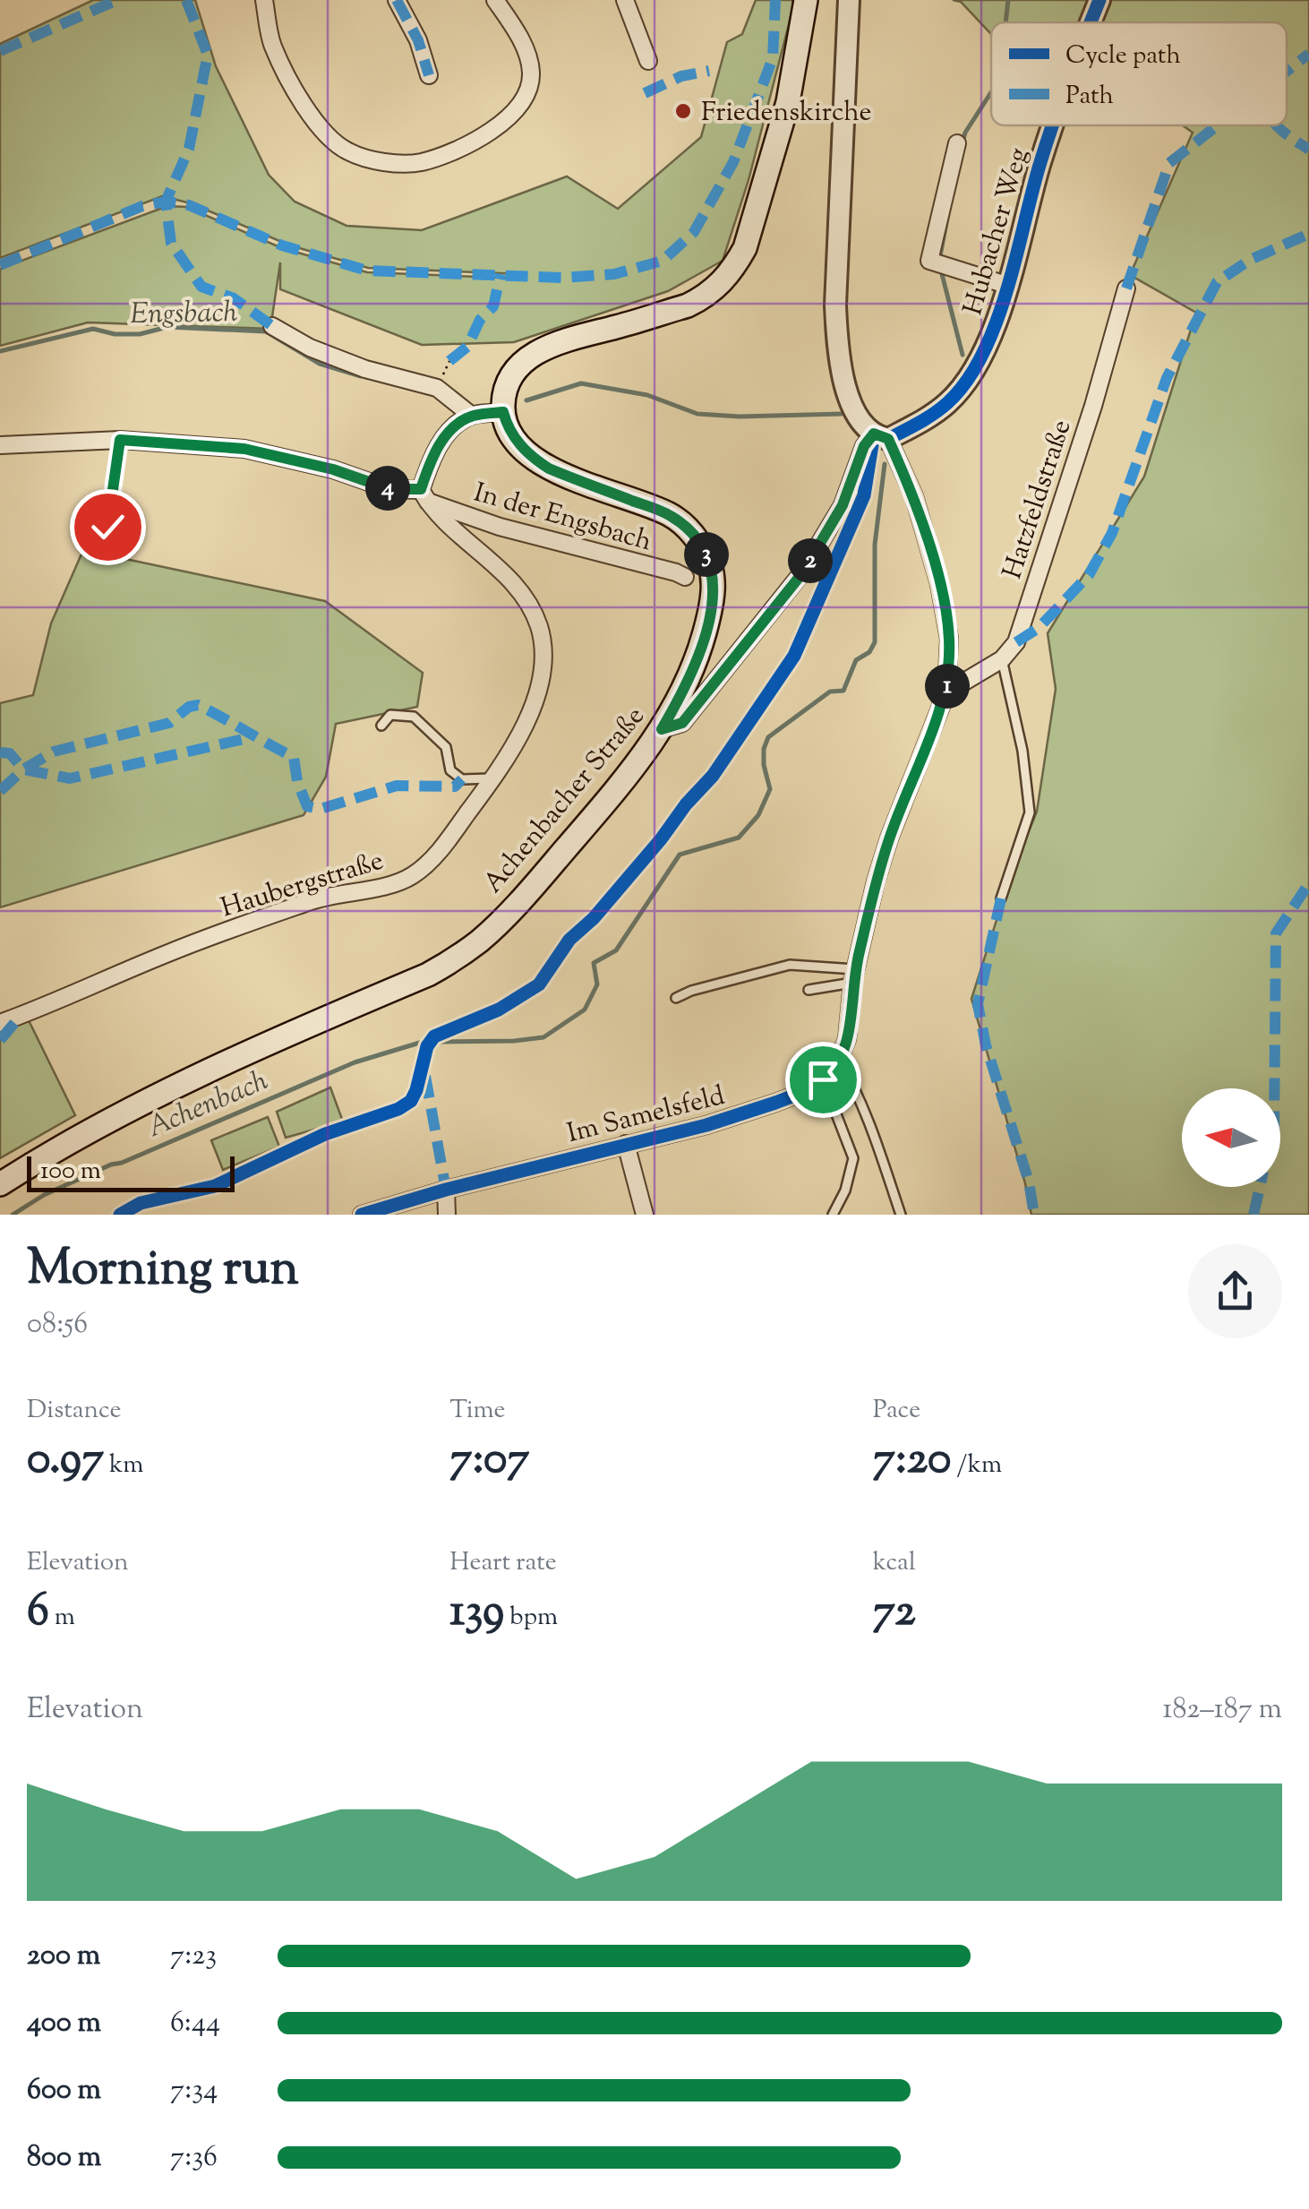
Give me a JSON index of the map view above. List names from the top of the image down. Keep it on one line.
{"streets":{"main road":["Achenbacher Straße"],"street":["Hubacher Weg","Hatzfeldstraße","In der Engsbach","Haubergstraße","Im Samelsfeld"]},"crossings":[["Hubacher Weg","Im Samelsfeld"],["Hatzfeldstraße","Im Samelsfeld"],["In der Engsbach","Haubergstraße"]],"water":["Engsbach","Achenbach"],"places":["Friedenskirche"],"legend":["Cycle path","Path"],"scale_bar":"100 m","north":"left","page":{"pins":["4","3","2","1"],"scale":"100 m","heading":["Morning run","08:56"],"stats":[["Distance","0.97 km"],["Time","7:07"],["Pace","7:20 /km"],["Elevation","6 m"],["Heart rate","139 bpm"],["kcal","72"]],"chart":["Elevation","182–187 m"],"list":[{"name":"200 m","note":"7:23"},{"name":"400 m","note":"6:44"},{"name":"600 m","note":"7:34"},{"name":"800 m","note":"7:36"}]}}
